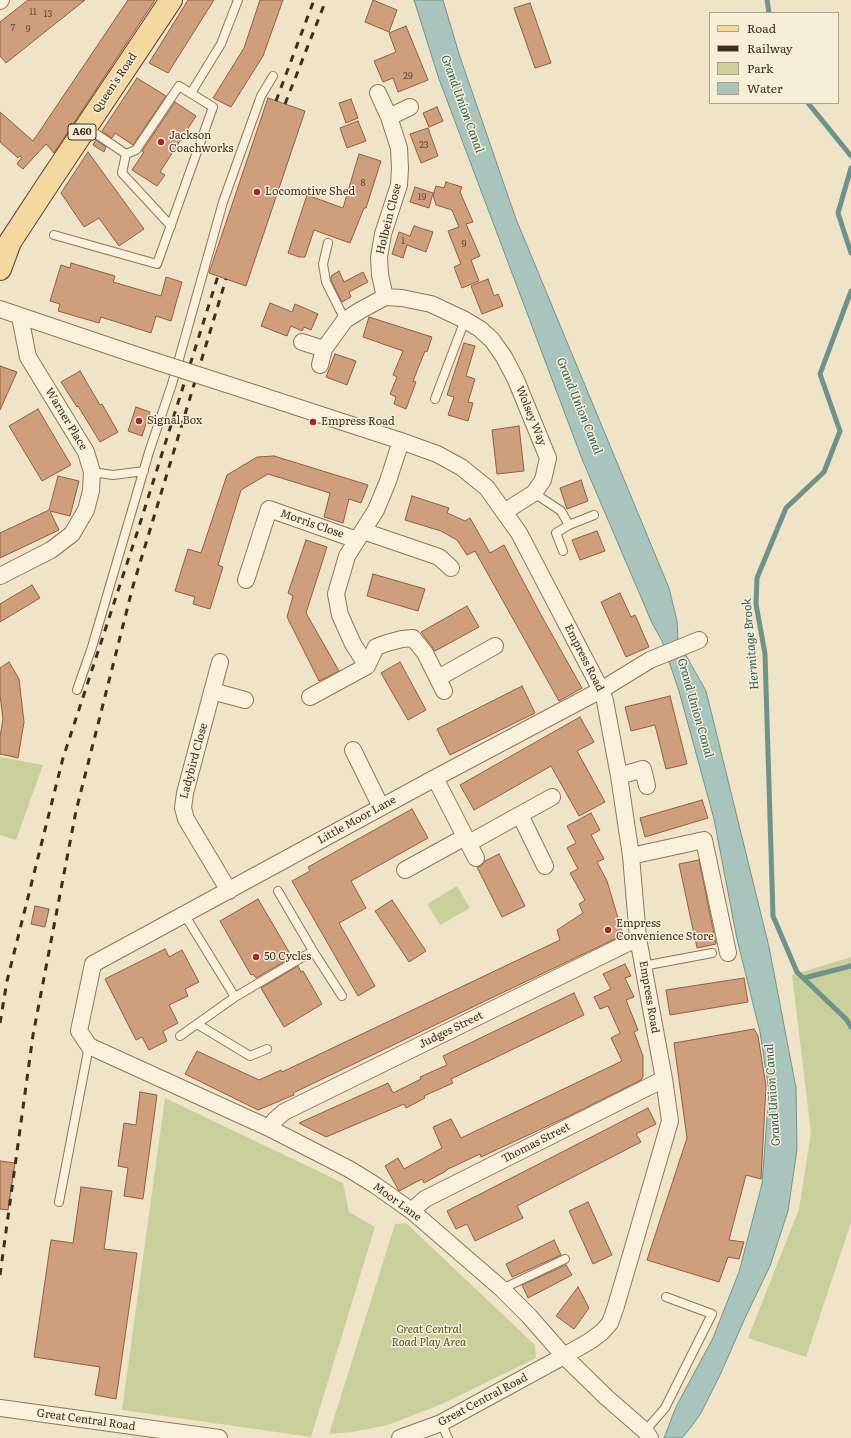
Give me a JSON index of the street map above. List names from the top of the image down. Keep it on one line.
{"streets":{"main road":["Queen's Road","A60"],"street":["Holbein Close","Wolsey Way","Warner Place","Morris Close","Empress Road","Ladybird Close","Little Moor Lane","Judges Street","Thomas Street","Moor Lane","Great Central Road"]},"crossings":[["Holbein Close","Wolsey Way"],["Wolsey Way","Empress Road"],["Warner Place","Empress Road"],["Morris Close","Empress Road"],["Empress Road","Little Moor Lane"],["Empress Road","Judges Street"],["Empress Road","Thomas Street"],["Empress Road","Moor Lane"],["Empress Road","Great Central Road"],["Ladybird Close","Little Moor Lane"],["Little Moor Lane","Moor Lane"],["Judges Street","Moor Lane"],["Thomas Street","Moor Lane"],["Moor Lane","Great Central Road"]],"water":["Grand Union Canal","Hermitage Brook"],"parks":["Great Central Road Play Area"],"places":["Jackson Coachworks","Locomotive Shed","Signal Box","Empress Road","Empress Convenience Store","50 Cycles"],"house_numbers":["11","13","7","9","29","23","8","19","1","9"],"legend":["Road","Railway","Park","Water"]}
